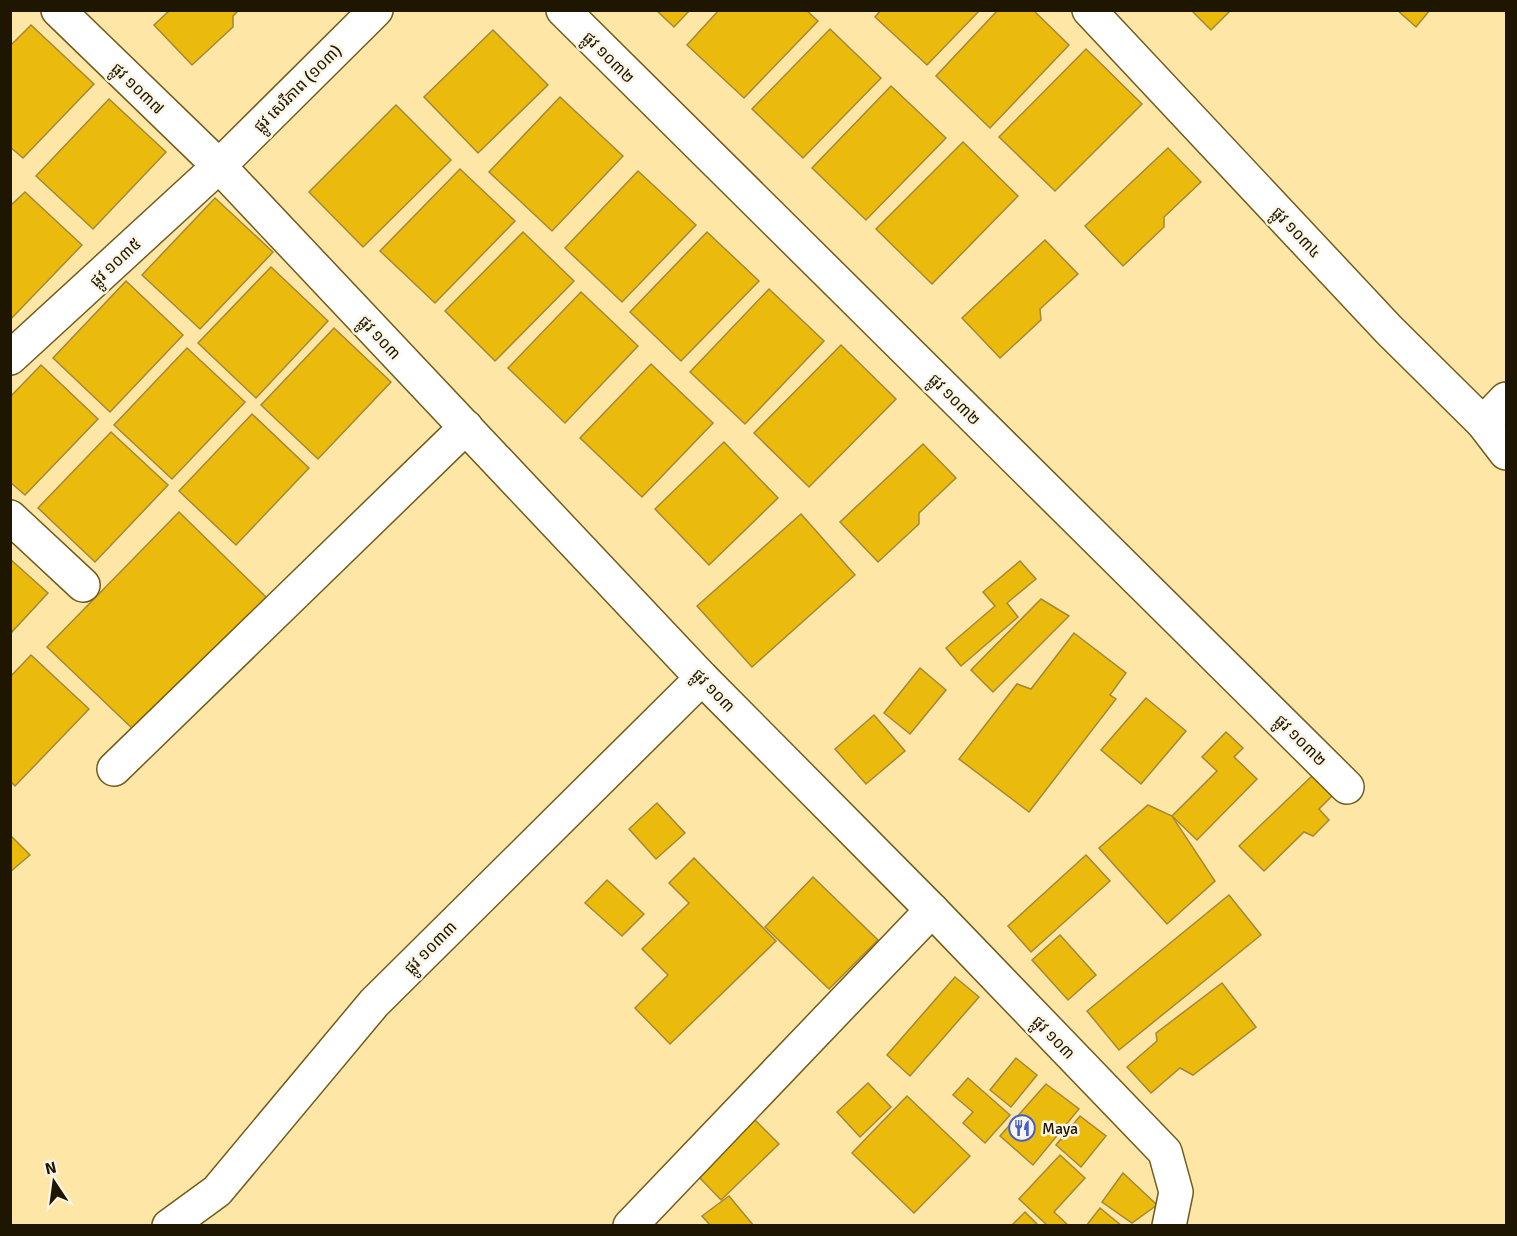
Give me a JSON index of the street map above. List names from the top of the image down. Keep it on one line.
{"streets":{"street":["ផ្លូវ ១០៣២","ផ្លូវ ១០៣៧","ផ្លូវ សេរីភាព (១០៣)","ផ្លូវ ១០៣៤","ផ្លូវ ១០៣៥","ផ្លូវ ១០៣","ផ្លូវ ១០៣៣"]},"crossings":[["ផ្លូវ ១០៣៧","ផ្លូវ សេរីភាព (១០៣)"],["ផ្លូវ ១០៣៧","ផ្លូវ ១០៣៥"],["ផ្លូវ ១០៣៧","ផ្លូវ ១០៣"],["ផ្លូវ សេរីភាព (១០៣)","ផ្លូវ ១០៣៥"],["ផ្លូវ សេរីភាព (១០៣)","ផ្លូវ ១០៣"],["ផ្លូវ ១០៣៥","ផ្លូវ ១០៣"],["ផ្លូវ ១០៣","ផ្លូវ ១០៣៣"]],"places":{"restaurant":["Maya"]},"north":"top"}
